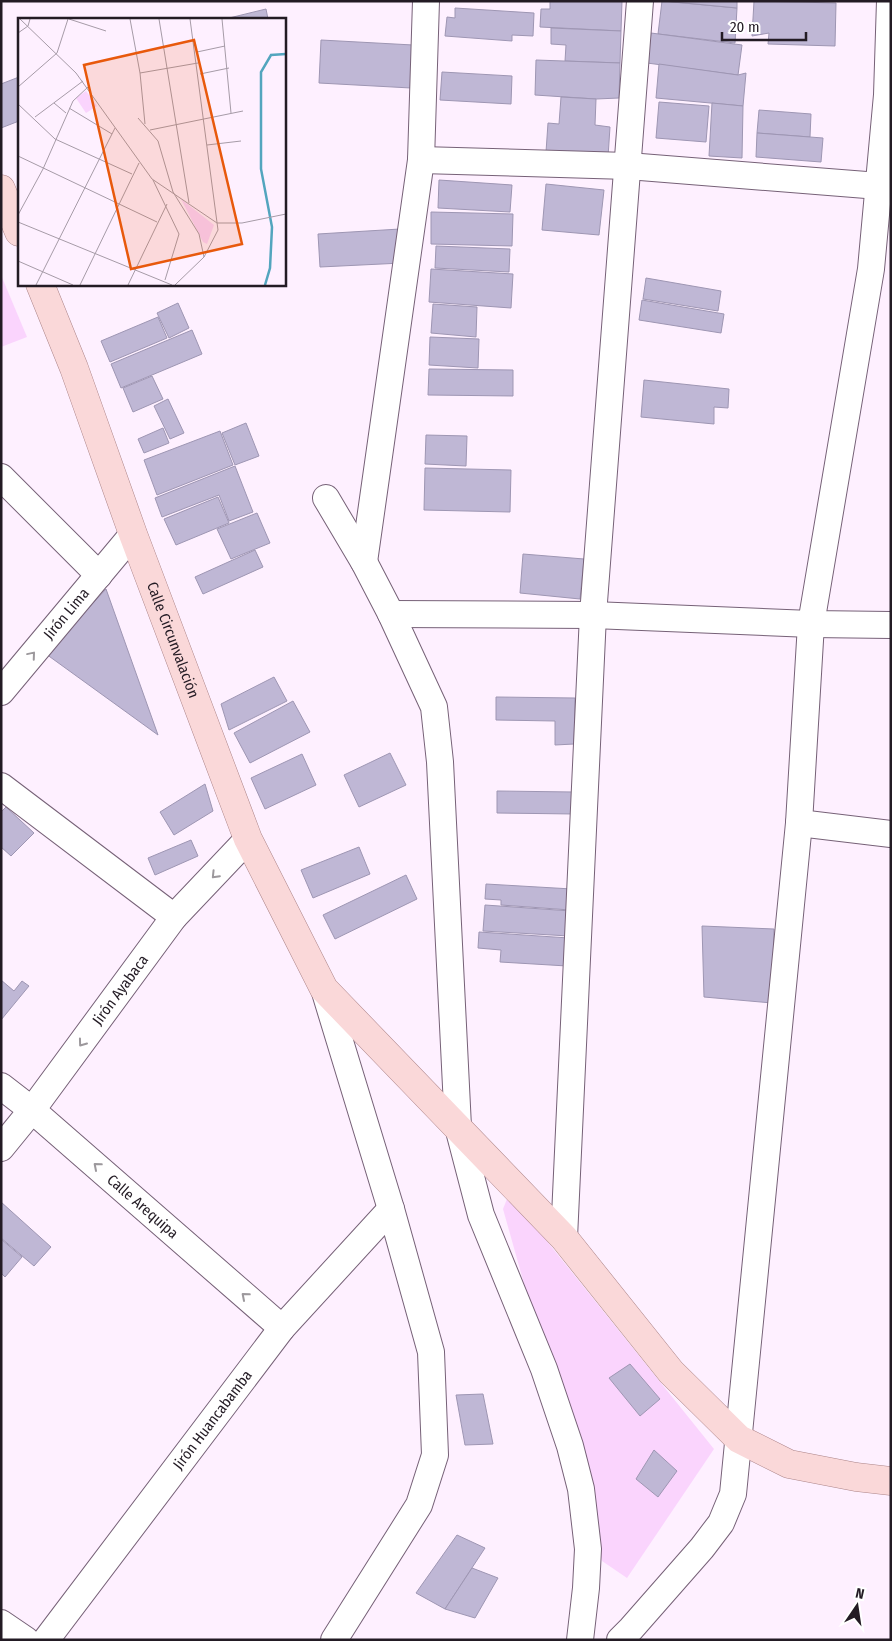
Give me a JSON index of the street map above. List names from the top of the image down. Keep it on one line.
{"streets":{"main road":["Calle Circunvalación"],"street":["Jirón Lima","Jirón Ayabaca","Calle Arequipa","Jirón Huancabamba"]},"crossings":[["Jirón Lima","Calle Circunvalación"],["Calle Circunvalación","Jirón Ayabaca"],["Jirón Ayabaca","Calle Arequipa"],["Calle Arequipa","Jirón Huancabamba"]],"one_way":["Jirón Lima","Jirón Ayabaca","Calle Arequipa"],"scale_bar":"20 m","north":"top"}
